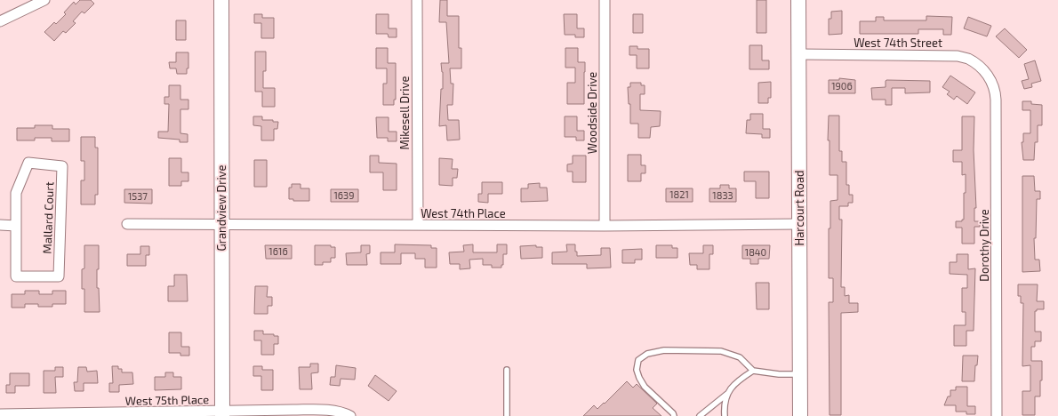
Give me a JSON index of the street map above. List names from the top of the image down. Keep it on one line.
{"streets":{"street":["West 74th Street","Mikesell Drive","Woodside Drive","Grandview Drive","Harcourt Road","West 74th Place","Mallard Court","Dorothy Drive","West 75th Place"]},"crossings":[["West 74th Street","Harcourt Road"],["West 74th Street","Dorothy Drive"],["Mikesell Drive","West 74th Place"],["Woodside Drive","West 74th Place"],["Grandview Drive","West 74th Place"],["Grandview Drive","West 75th Place"],["Harcourt Road","West 74th Place"]],"house_numbers":["1906","1821","1639","1833","1537","1616","1840"]}
